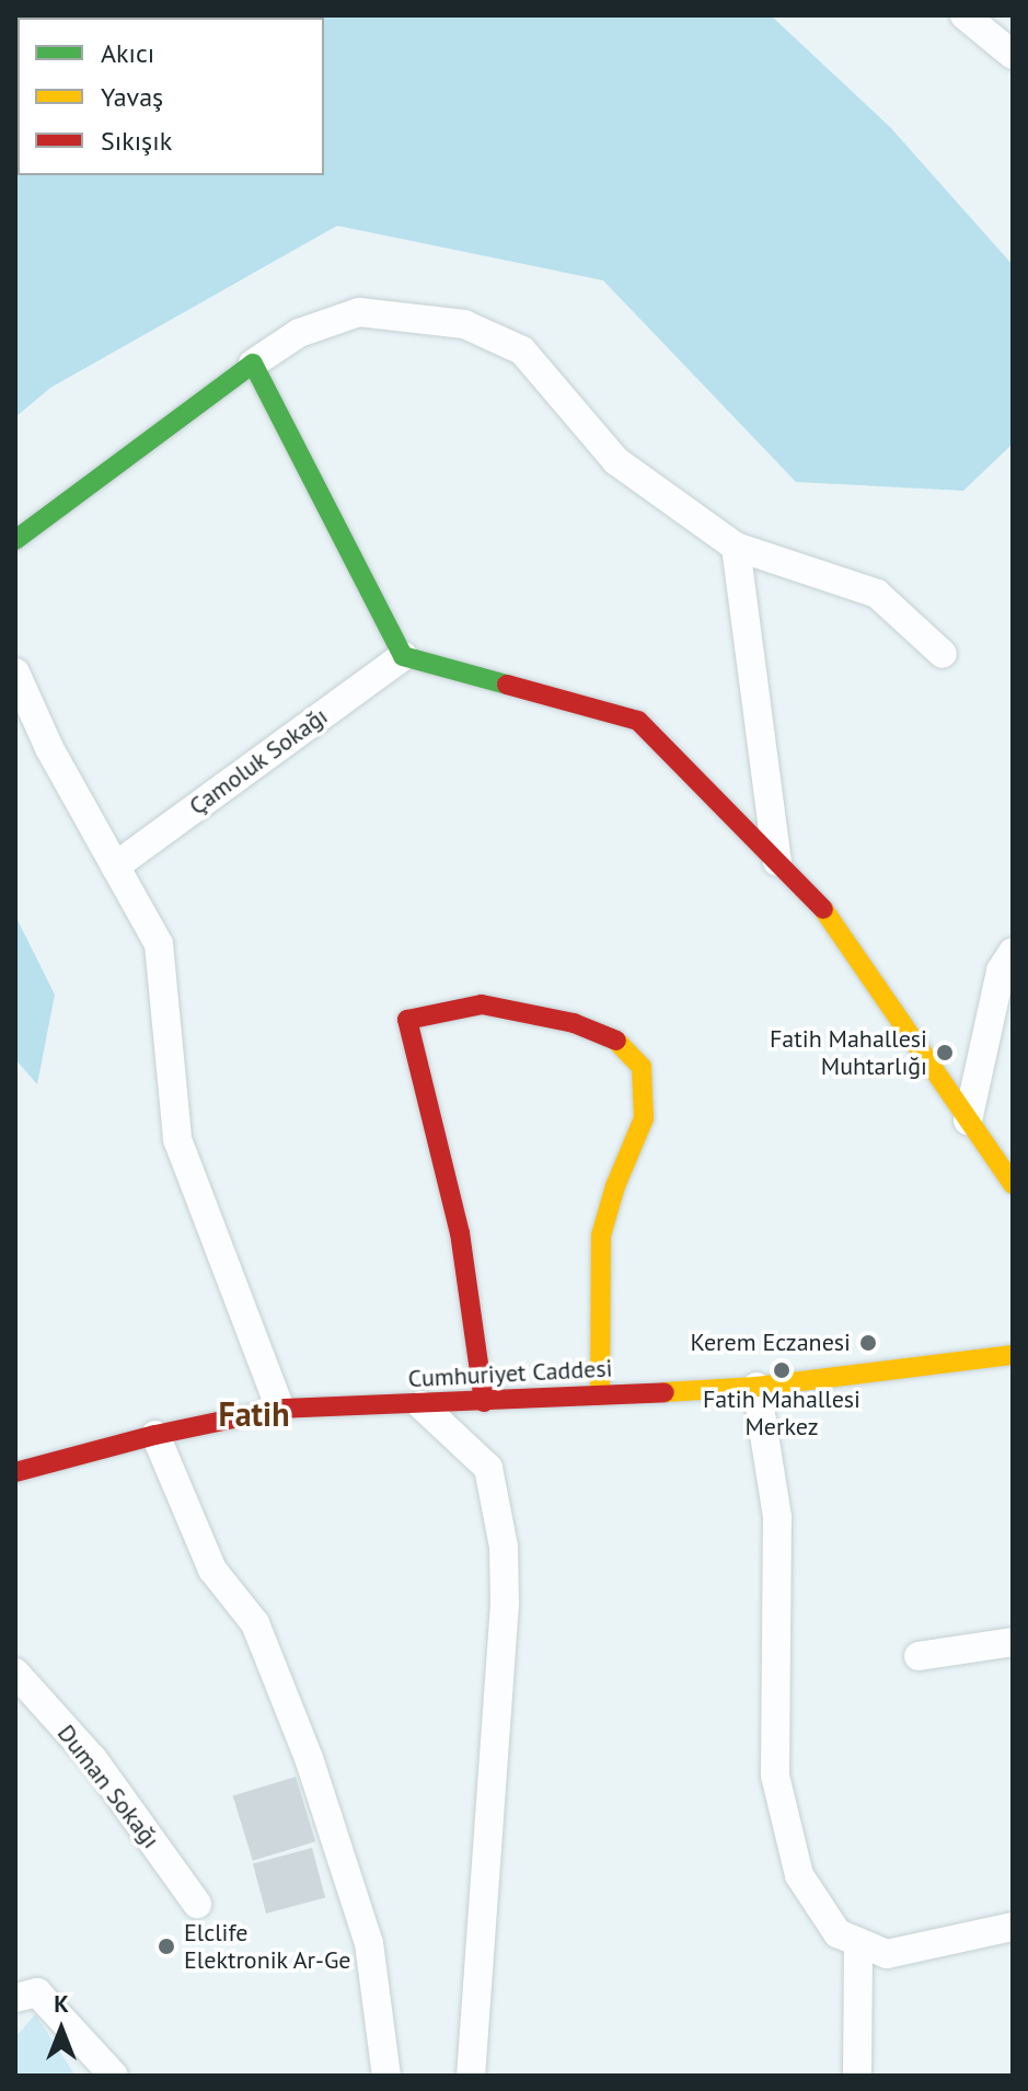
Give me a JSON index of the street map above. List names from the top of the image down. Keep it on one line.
{"streets":{"street":["Çamoluk Sokağı","Cumhuriyet Caddesi","Duman Sokağı"]},"districts":["Fatih"],"places":["Fatih Mahallesi Muhtarlığı","Kerem Eczanesi","Fatih Mahallesi Merkez","Elclife Elektronik Ar-Ge"],"legend":["Akıcı","Yavaş","Sıkışık"],"north":"top"}
